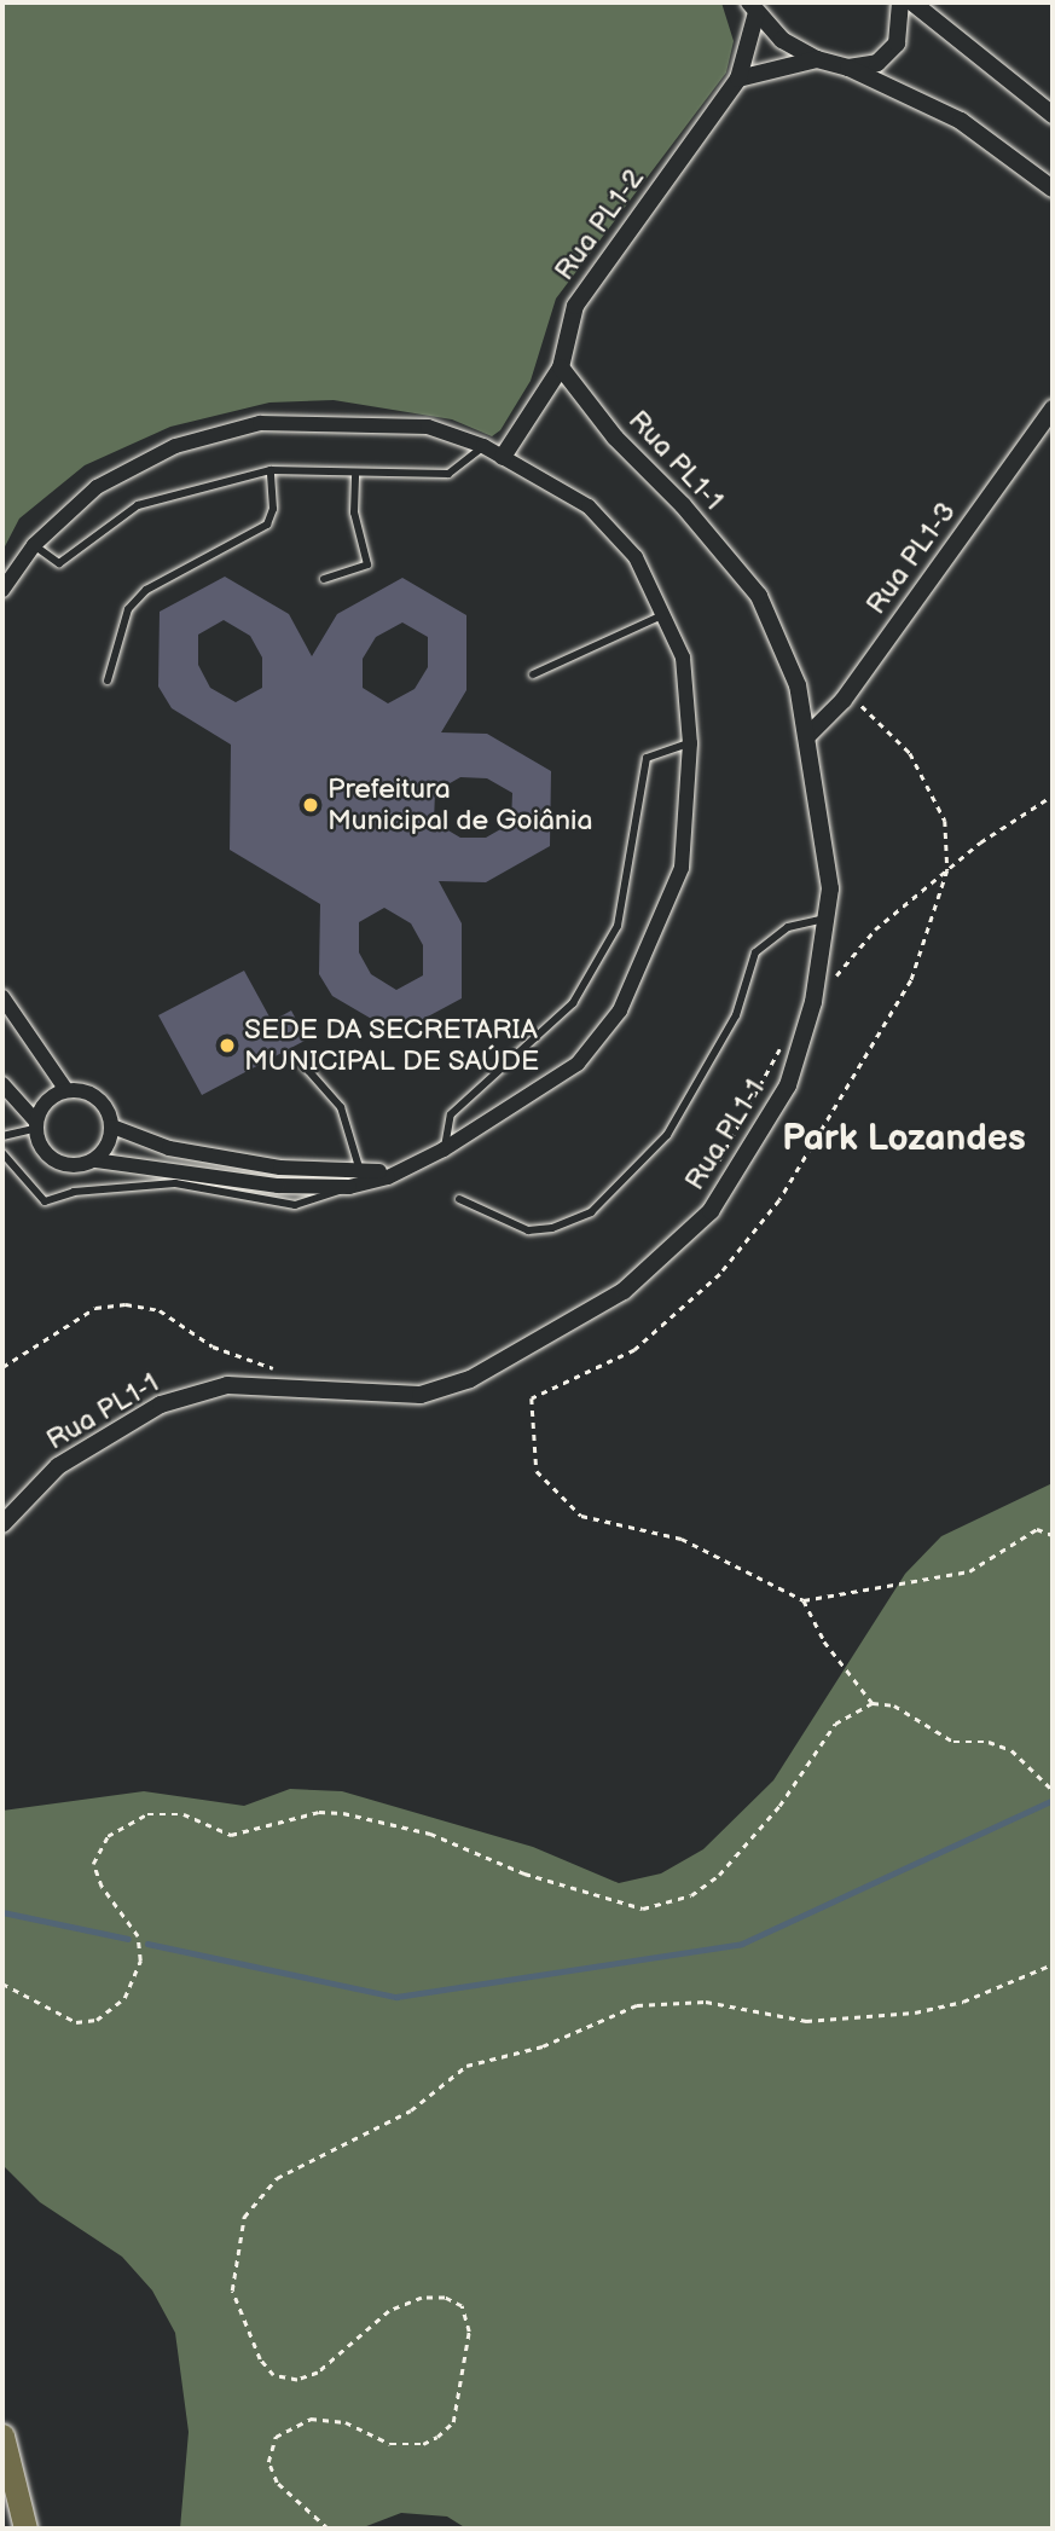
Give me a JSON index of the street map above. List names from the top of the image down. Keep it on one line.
{"streets":{"street":["Rua PL1-2","Rua PL1-1","Rua PL1-3"]},"crossings":[["Rua PL1-2","Rua PL1-1"],["Rua PL1-1","Rua PL1-3"]],"districts":["Park Lozandes"],"places":["Prefeitura Municipal de Goiânia","SEDE DA SECRETARIA MUNICIPAL DE SAÚDE"]}
